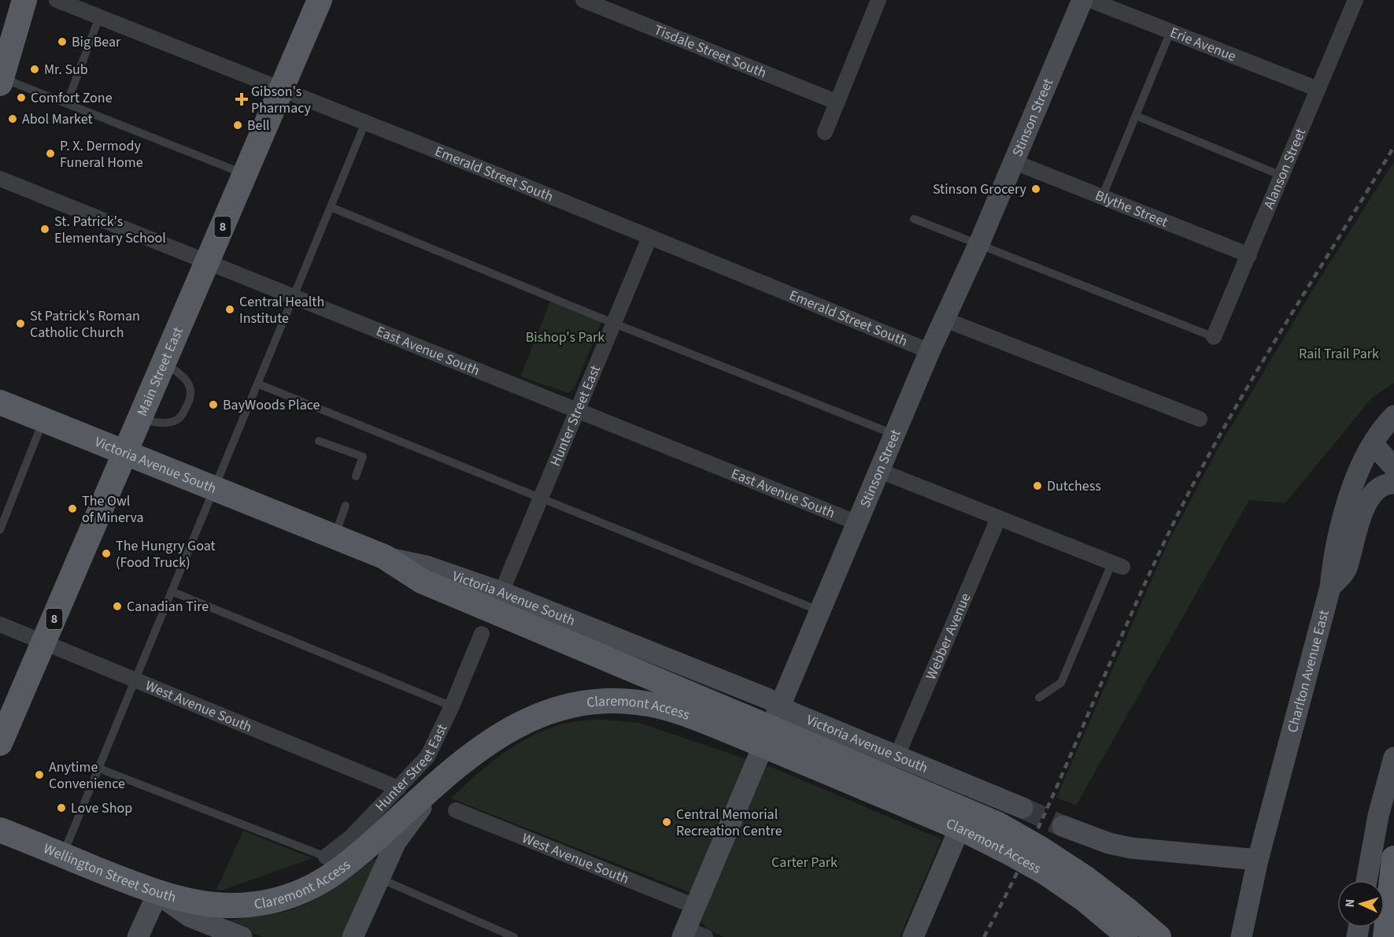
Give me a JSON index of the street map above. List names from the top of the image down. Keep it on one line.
{"streets":{"main road":["8","Main Street East","Victoria Avenue South","Claremont Access","Wellington Street South"],"street":["Erie Avenue","Tisdale Street South","Stinson Street","Alanson Street","Emerald Street South","Blythe Street","East Avenue South","Hunter Street East","Webber Avenue","Charlton Avenue East","West Avenue South"]},"crossings":[["Erie Avenue","Alanson Street"],["Stinson Street","Emerald Street South"],["Stinson Street","Blythe Street"],["Stinson Street","East Avenue South"],["Stinson Street","Victoria Avenue South"],["Stinson Street","West Avenue South"],["Alanson Street","Blythe Street"],["Emerald Street South","Main Street East"],["Emerald Street South","Hunter Street East"],["East Avenue South","Main Street East"],["East Avenue South","Hunter Street East"],["Main Street East","Victoria Avenue South"],["Main Street East","West Avenue South"],["Hunter Street East","Victoria Avenue South"],["Hunter Street East","West Avenue South"],["Victoria Avenue South","Webber Avenue"],["Victoria Avenue South","Claremont Access"],["Claremont Access","Wellington Street South"]],"parks":["Bishop's Park","Rail Trail Park","Carter Park"],"places":{"other":["Big Bear","Mr. Sub","Comfort Zone","Abol Market","Bell","P. X. Dermody Funeral Home","Stinson Grocery","St. Patrick's Elementary School","Central Health Institute","St Patrick's Roman Catholic Church","BayWoods Place","Dutchess","The Owl of Minerva","The Hungry Goat (Food Truck)","Canadian Tire","Anytime Convenience","Love Shop","Central Memorial Recreation Centre"],"health":["Gibson's Pharmacy"]},"north":"left"}
